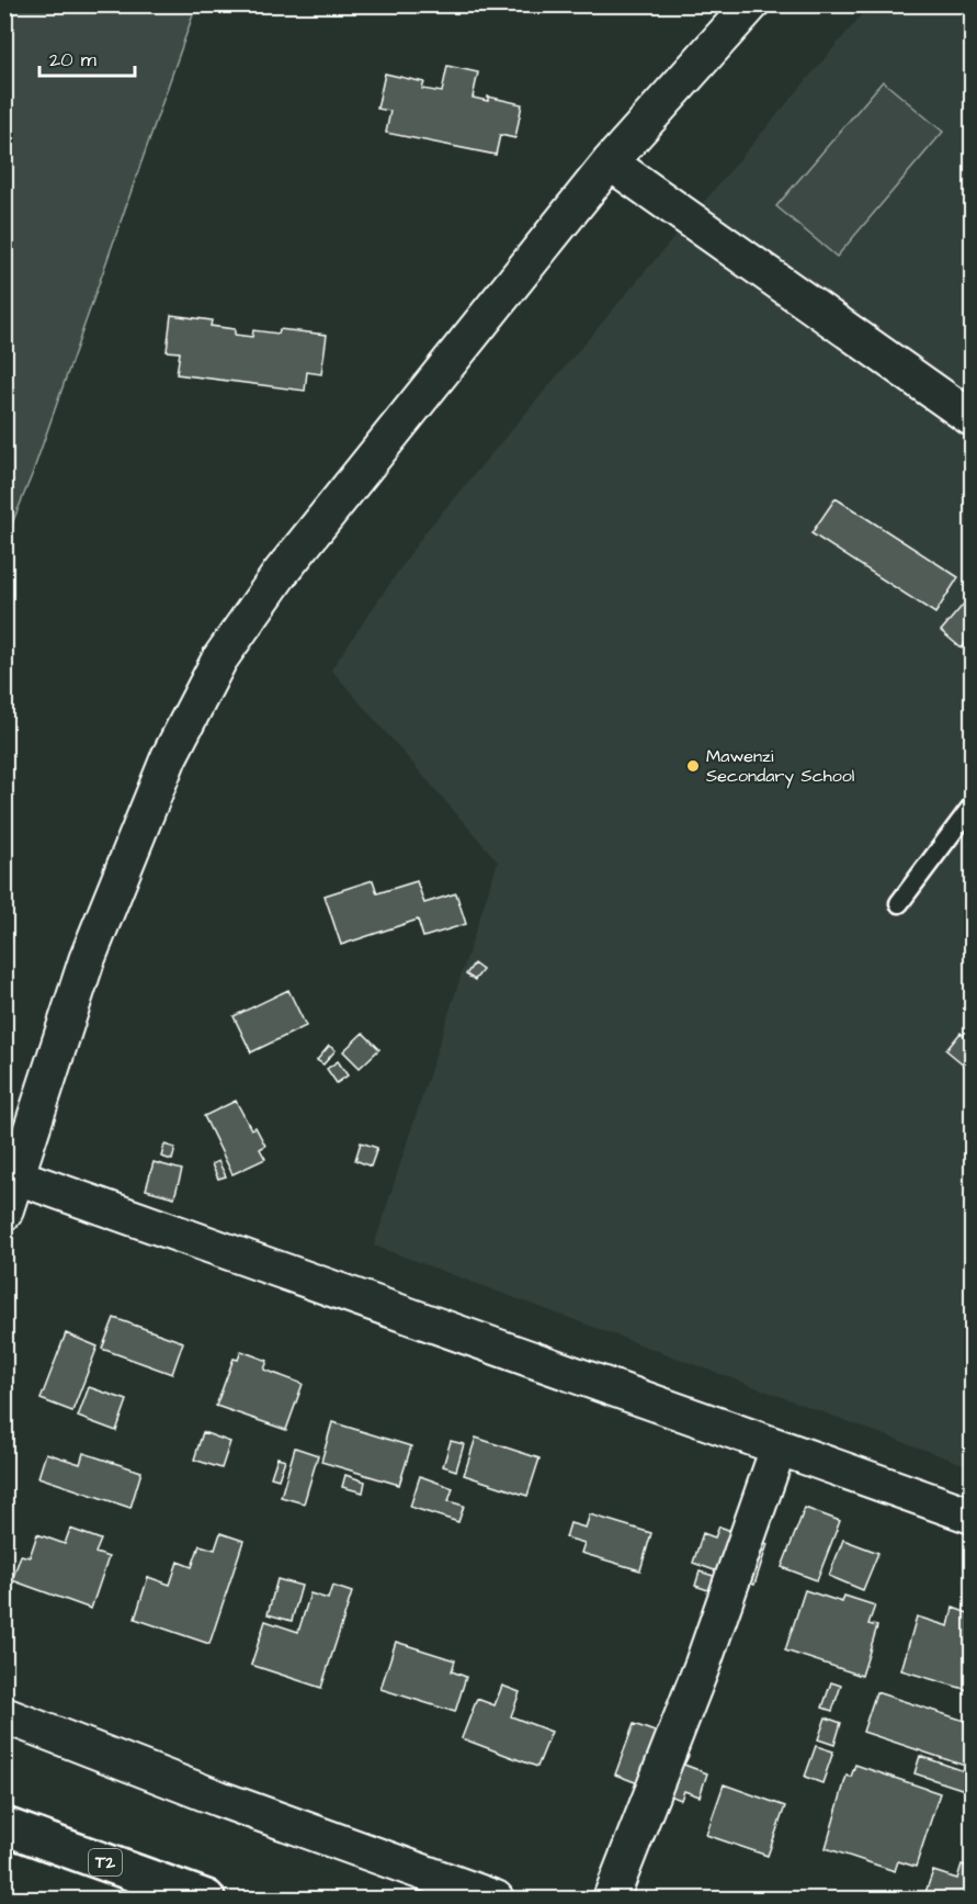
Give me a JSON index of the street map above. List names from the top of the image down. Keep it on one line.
{"streets":{"highway":["T2"]},"places":["Mawenzi Secondary School"],"scale_bar":"20 m"}
